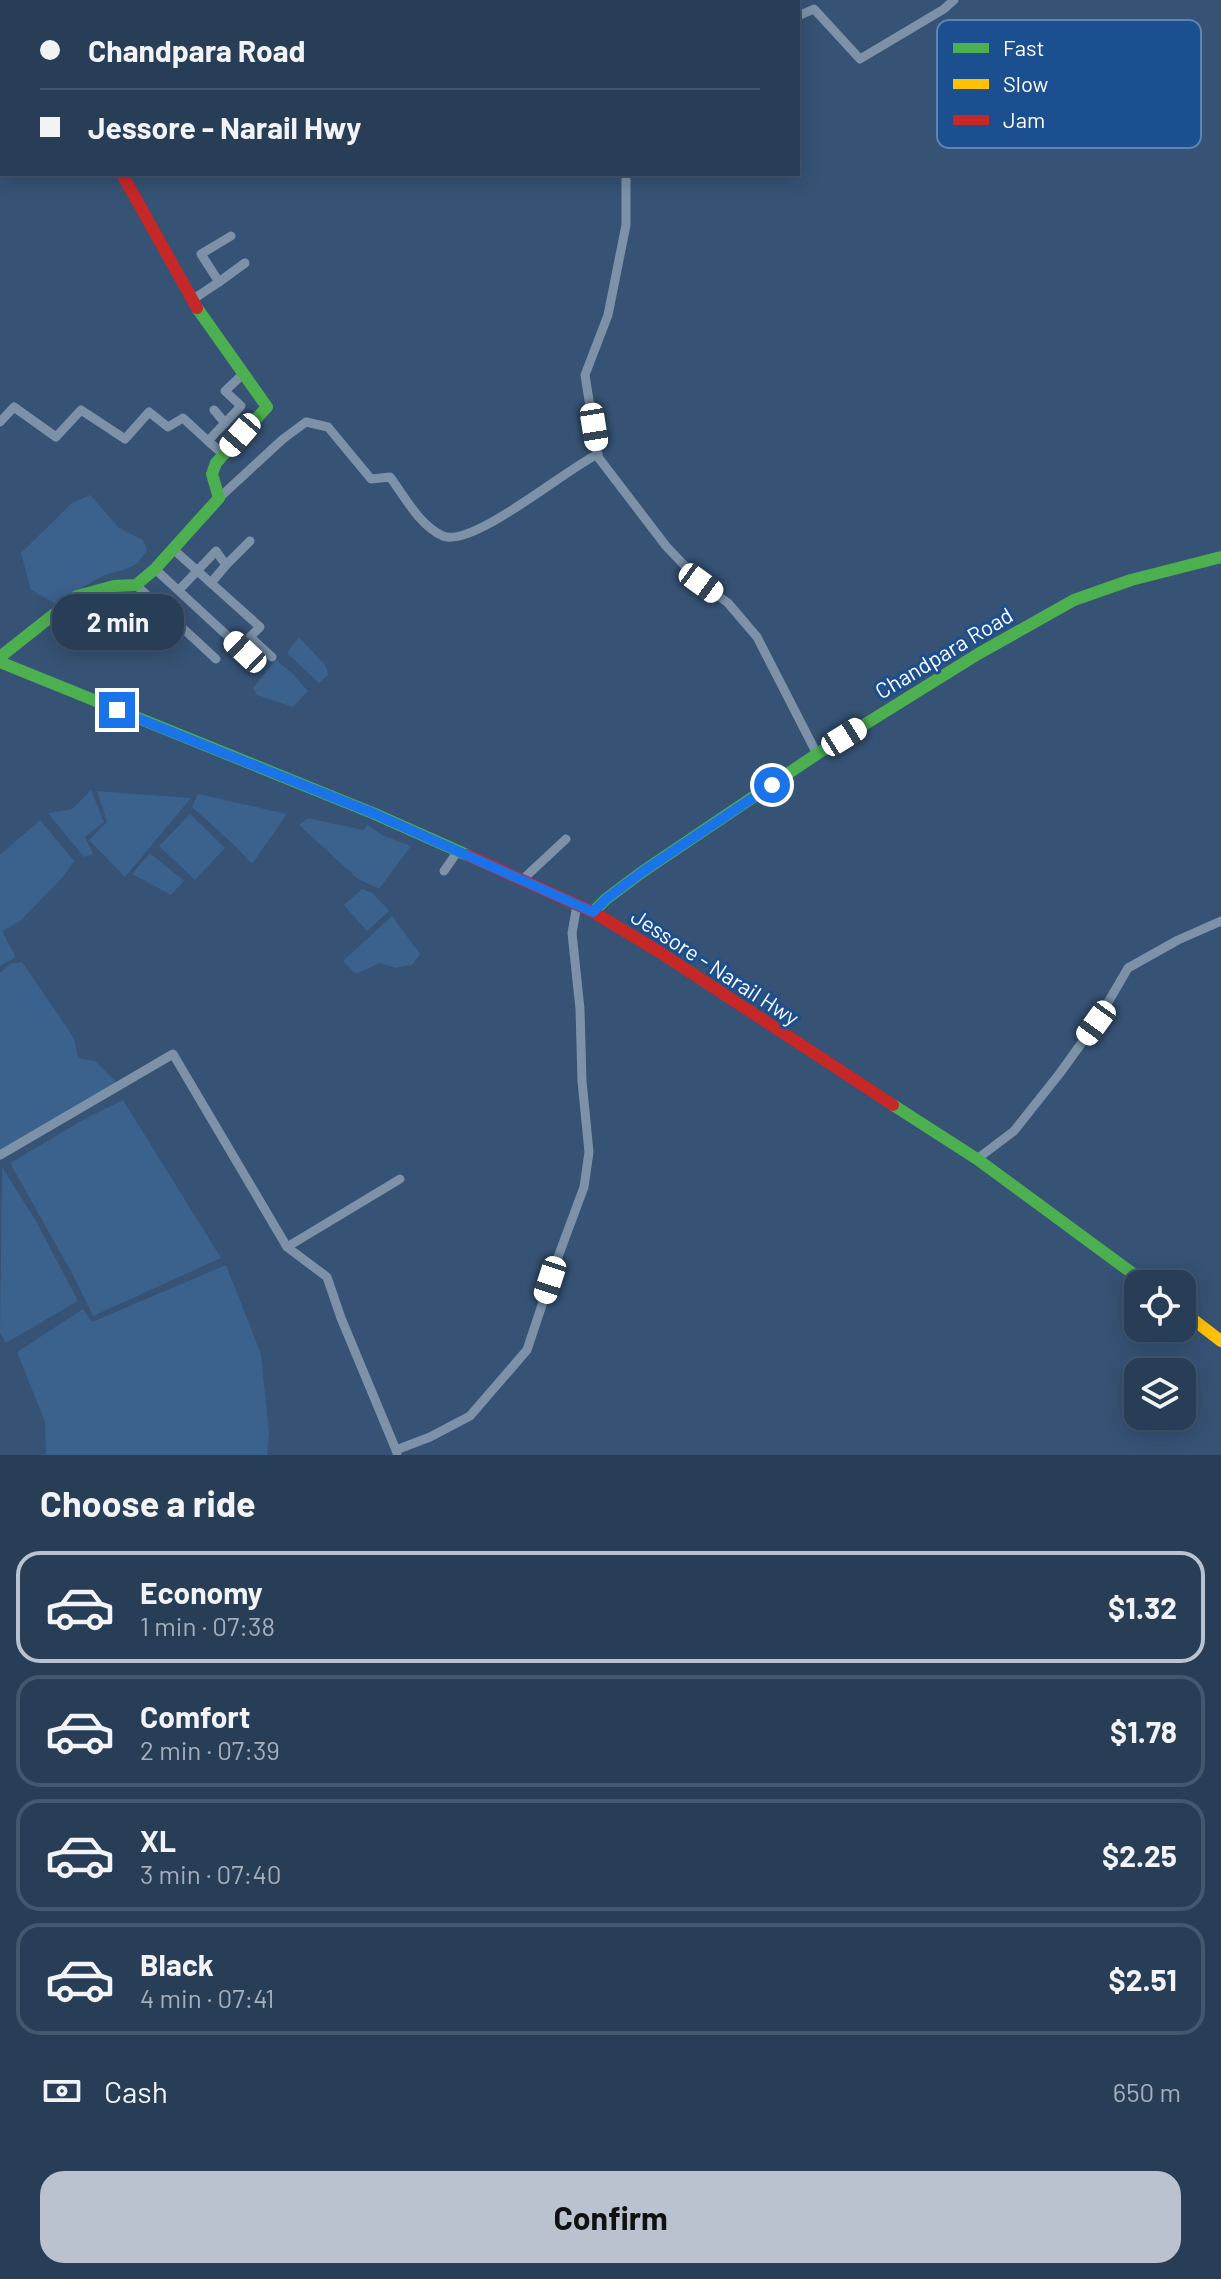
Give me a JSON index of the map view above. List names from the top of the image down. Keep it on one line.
{"streets":{"main road":["Chandpara Road","Jessore - Narail Hwy"]},"crossings":[["Chandpara Road","Jessore - Narail Hwy"]],"legend":["Fast","Slow","Jam"],"page":{"banner":["Chandpara Road","Jessore - Narail Hwy"],"bubble":"2 min","heading":"Choose a ride","list":[{"name":"Economy","note":"1 min · 07:38","value":"$1.32"},{"name":"Comfort","note":"2 min · 07:39","value":"$1.78"},{"name":"XL","note":"3 min · 07:40","value":"$2.25"},{"name":"Black","note":"4 min · 07:41","value":"$2.51"}],"pay":["Cash","650 m"],"buttons":"Confirm"}}
